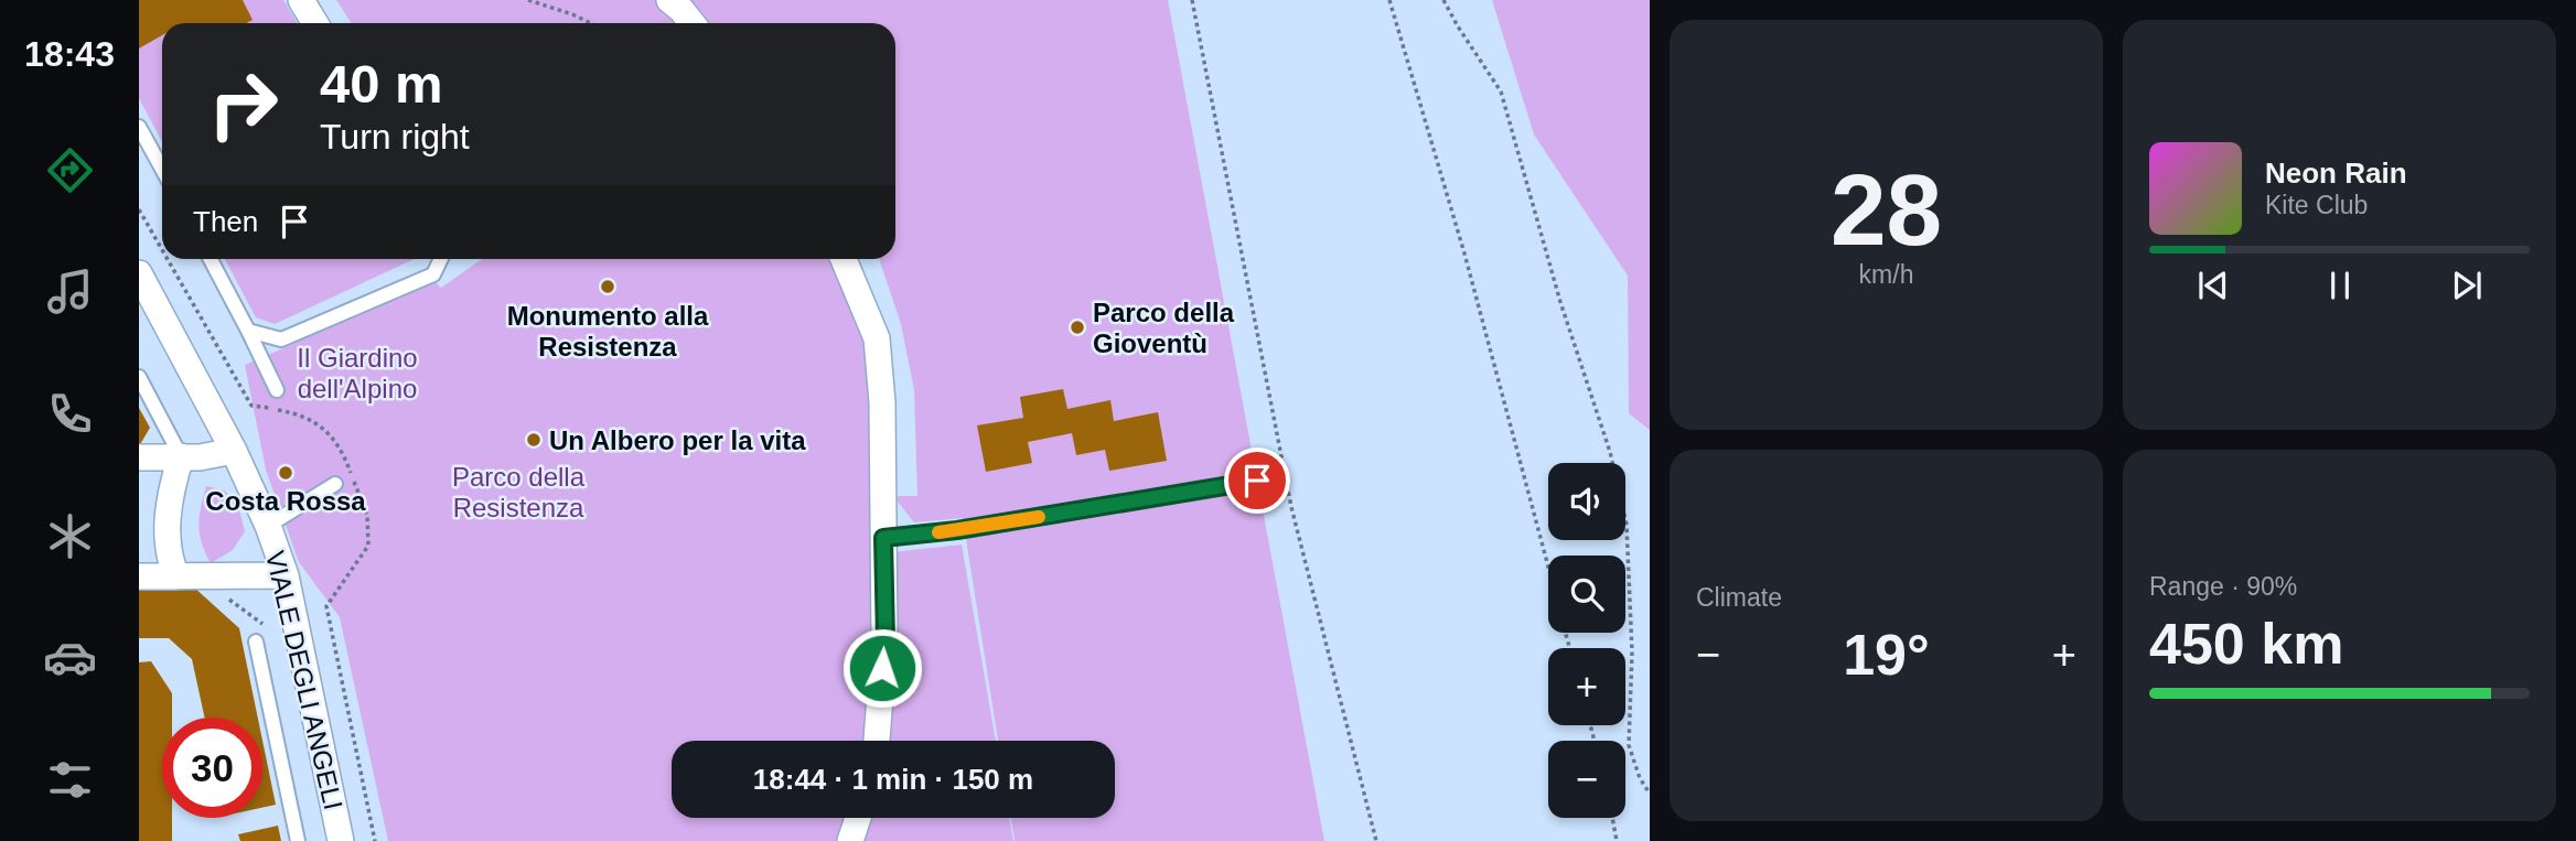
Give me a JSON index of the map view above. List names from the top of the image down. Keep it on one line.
{"streets":{"street":["VIALE DEGLI ANGELI"]},"parks":["Il Giardino dell'Alpino","Parco della Resistenza"],"places":["Monumento alla Resistenza","Parco della Gioventù","Un Albero per la vita","Costa Rossa"],"page":{"tabs":"18:43","tile":[["28","km/h"],"Climate",["Range · 90%","450 km"]],"turn":["40 m","Turn right"],"song":["Neon Rain","Kite Club"],"then":"Then","map_buttons":["+","−"],"heat":["−","19°","+"],"limit":"30","trip":"18:44 · 1 min · 150 m"}}
